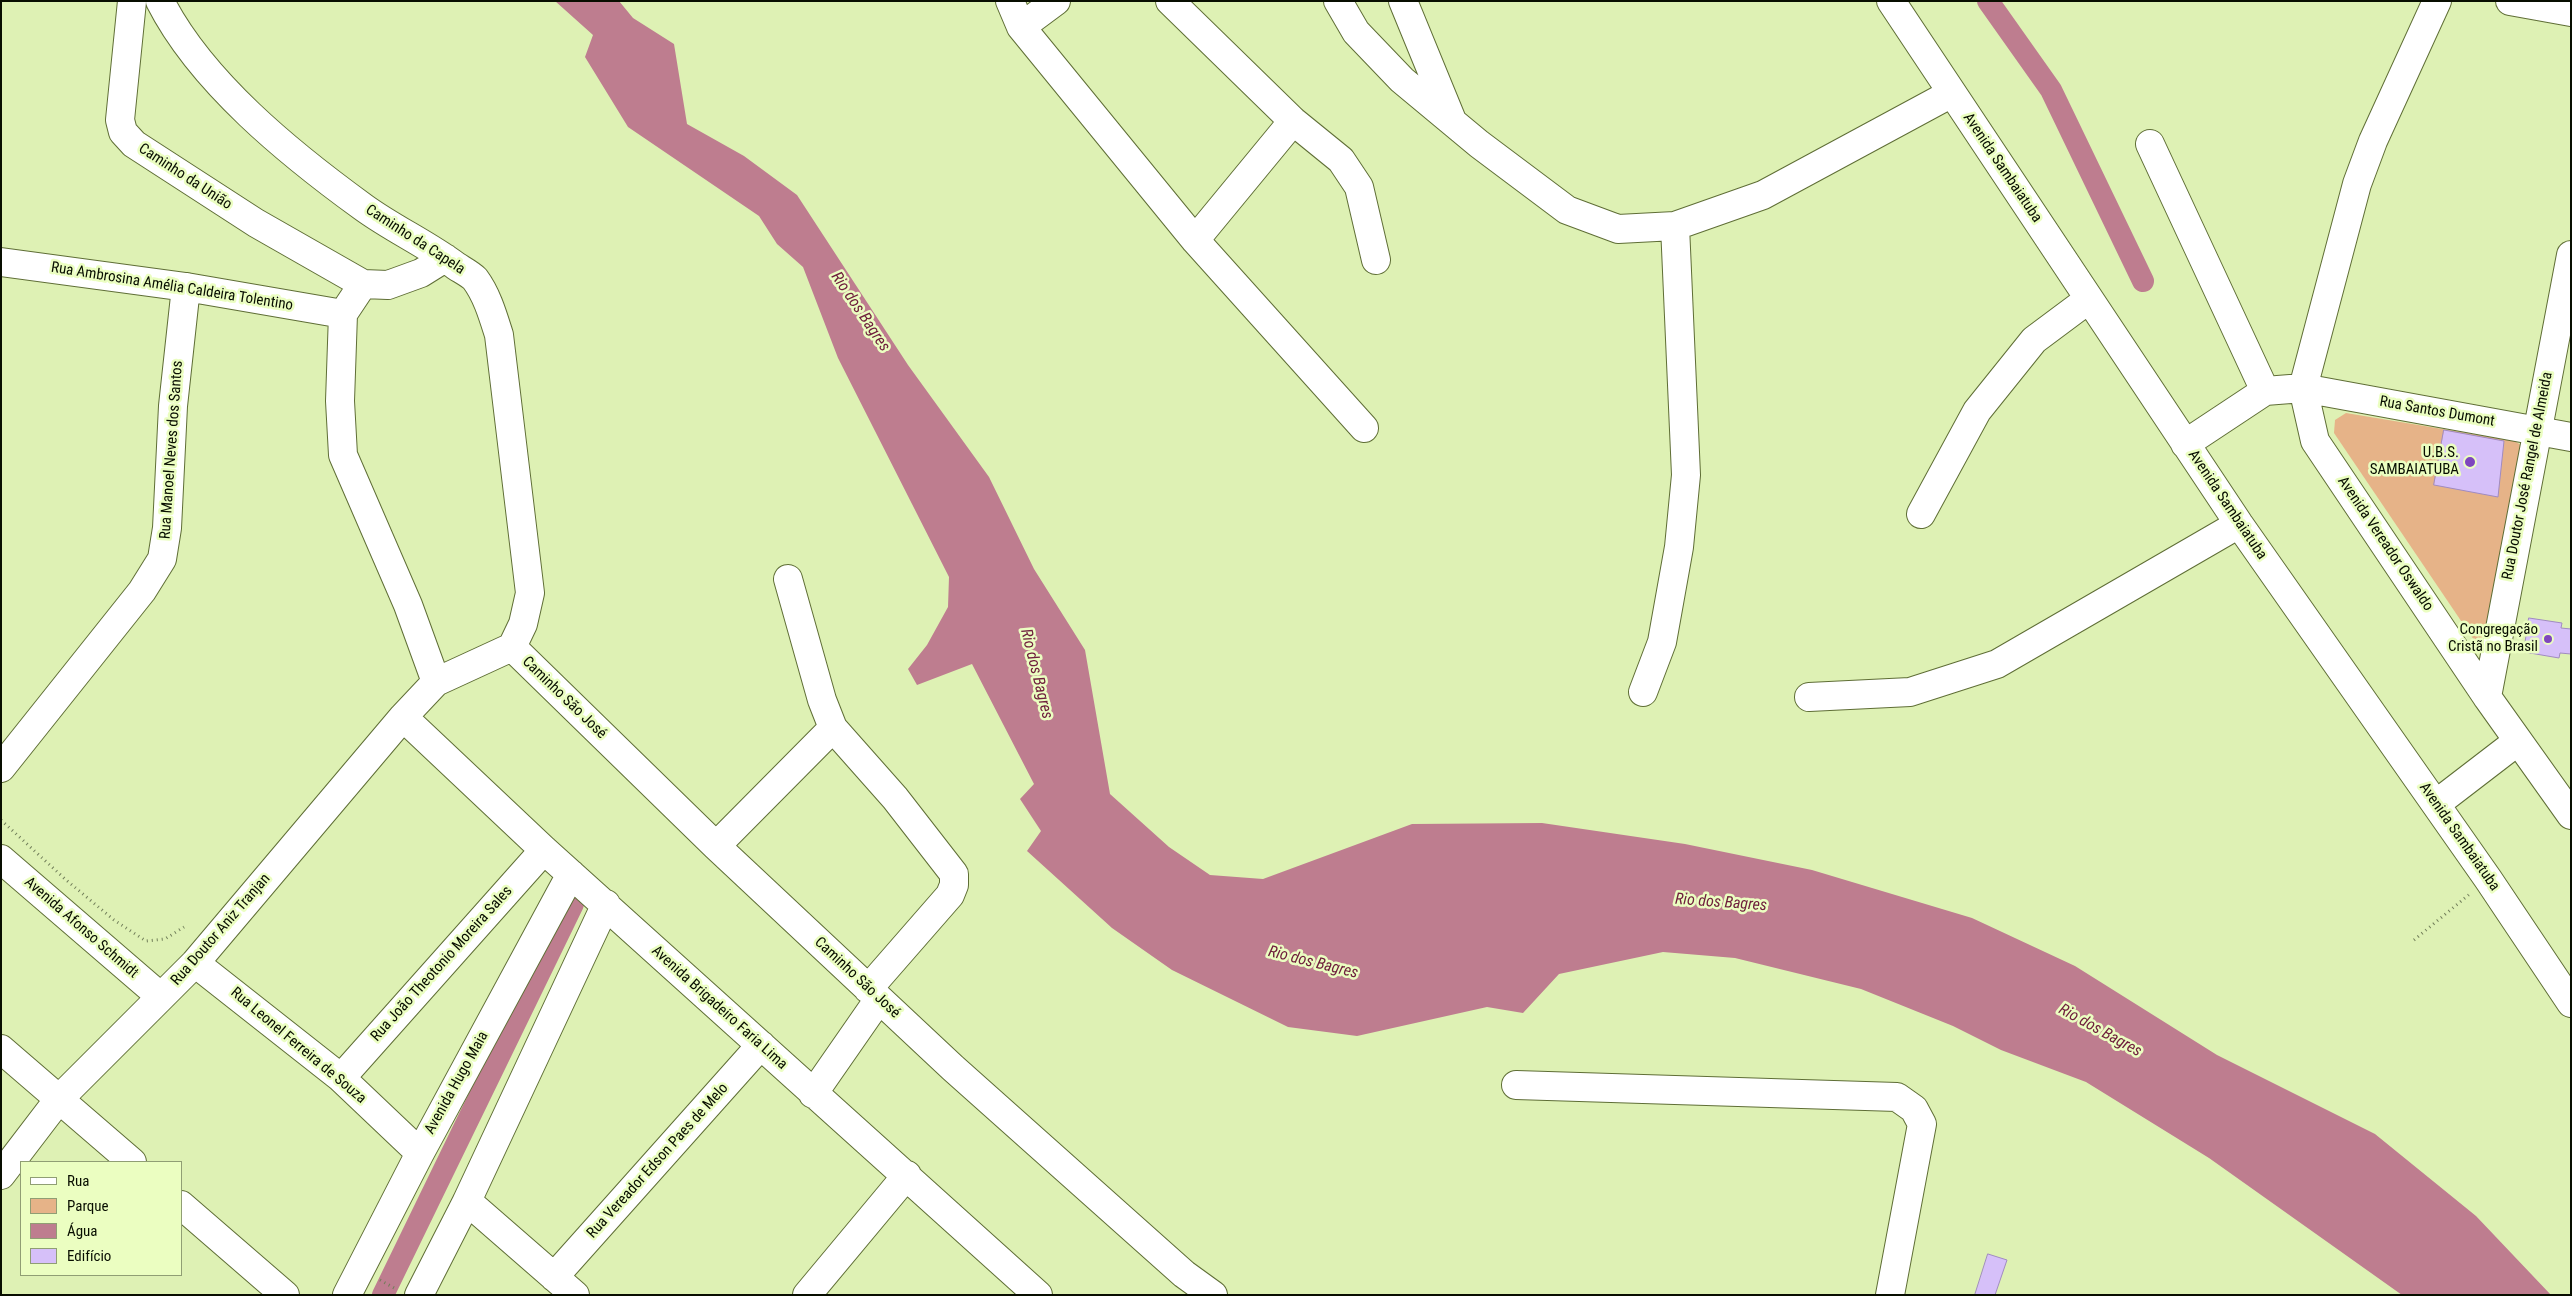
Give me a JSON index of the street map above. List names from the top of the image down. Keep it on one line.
{"streets":{"street":["Avenida Sambaiatuba","Caminho da União","Caminho da Capela","Rua Ambrosina Amélia Caldeira Tolentino","Rua Santos Dumont","Rua Manoel Neves dos Santos","Rua Doutor José Rangel de Almeida","Avenida Vereador Oswaldo","Caminho São José","Avenida Afonso Schmidt","Rua Doutor Aniz Tranjan","Rua João Theotonio Moreira Sales","Avenida Brigadeiro Faria Lima","Rua Leonel Ferreira de Souza","Avenida Hugo Maia","Rua Vereador Edson Paes de Melo"]},"crossings":[["Caminho da Capela","Caminho São José"],["Rua Ambrosina Amélia Caldeira Tolentino","Rua Manoel Neves dos Santos"],["Rua Santos Dumont","Rua Doutor José Rangel de Almeida"],["Rua Santos Dumont","Avenida Vereador Oswaldo"],["Rua Doutor José Rangel de Almeida","Avenida Vereador Oswaldo"],["Avenida Afonso Schmidt","Rua Doutor Aniz Tranjan"],["Rua Doutor Aniz Tranjan","Avenida Brigadeiro Faria Lima"],["Rua Doutor Aniz Tranjan","Rua Leonel Ferreira de Souza"],["Rua João Theotonio Moreira Sales","Avenida Brigadeiro Faria Lima"],["Rua João Theotonio Moreira Sales","Rua Leonel Ferreira de Souza"],["Avenida Brigadeiro Faria Lima","Avenida Hugo Maia"],["Avenida Brigadeiro Faria Lima","Rua Vereador Edson Paes de Melo"],["Rua Leonel Ferreira de Souza","Avenida Hugo Maia"]],"water":["Rio dos Bagres"],"places":["U.B.S. SAMBAIATUBA","Congregação Cristã no Brasil"],"legend":["Rua","Parque","Água","Edifício"]}
